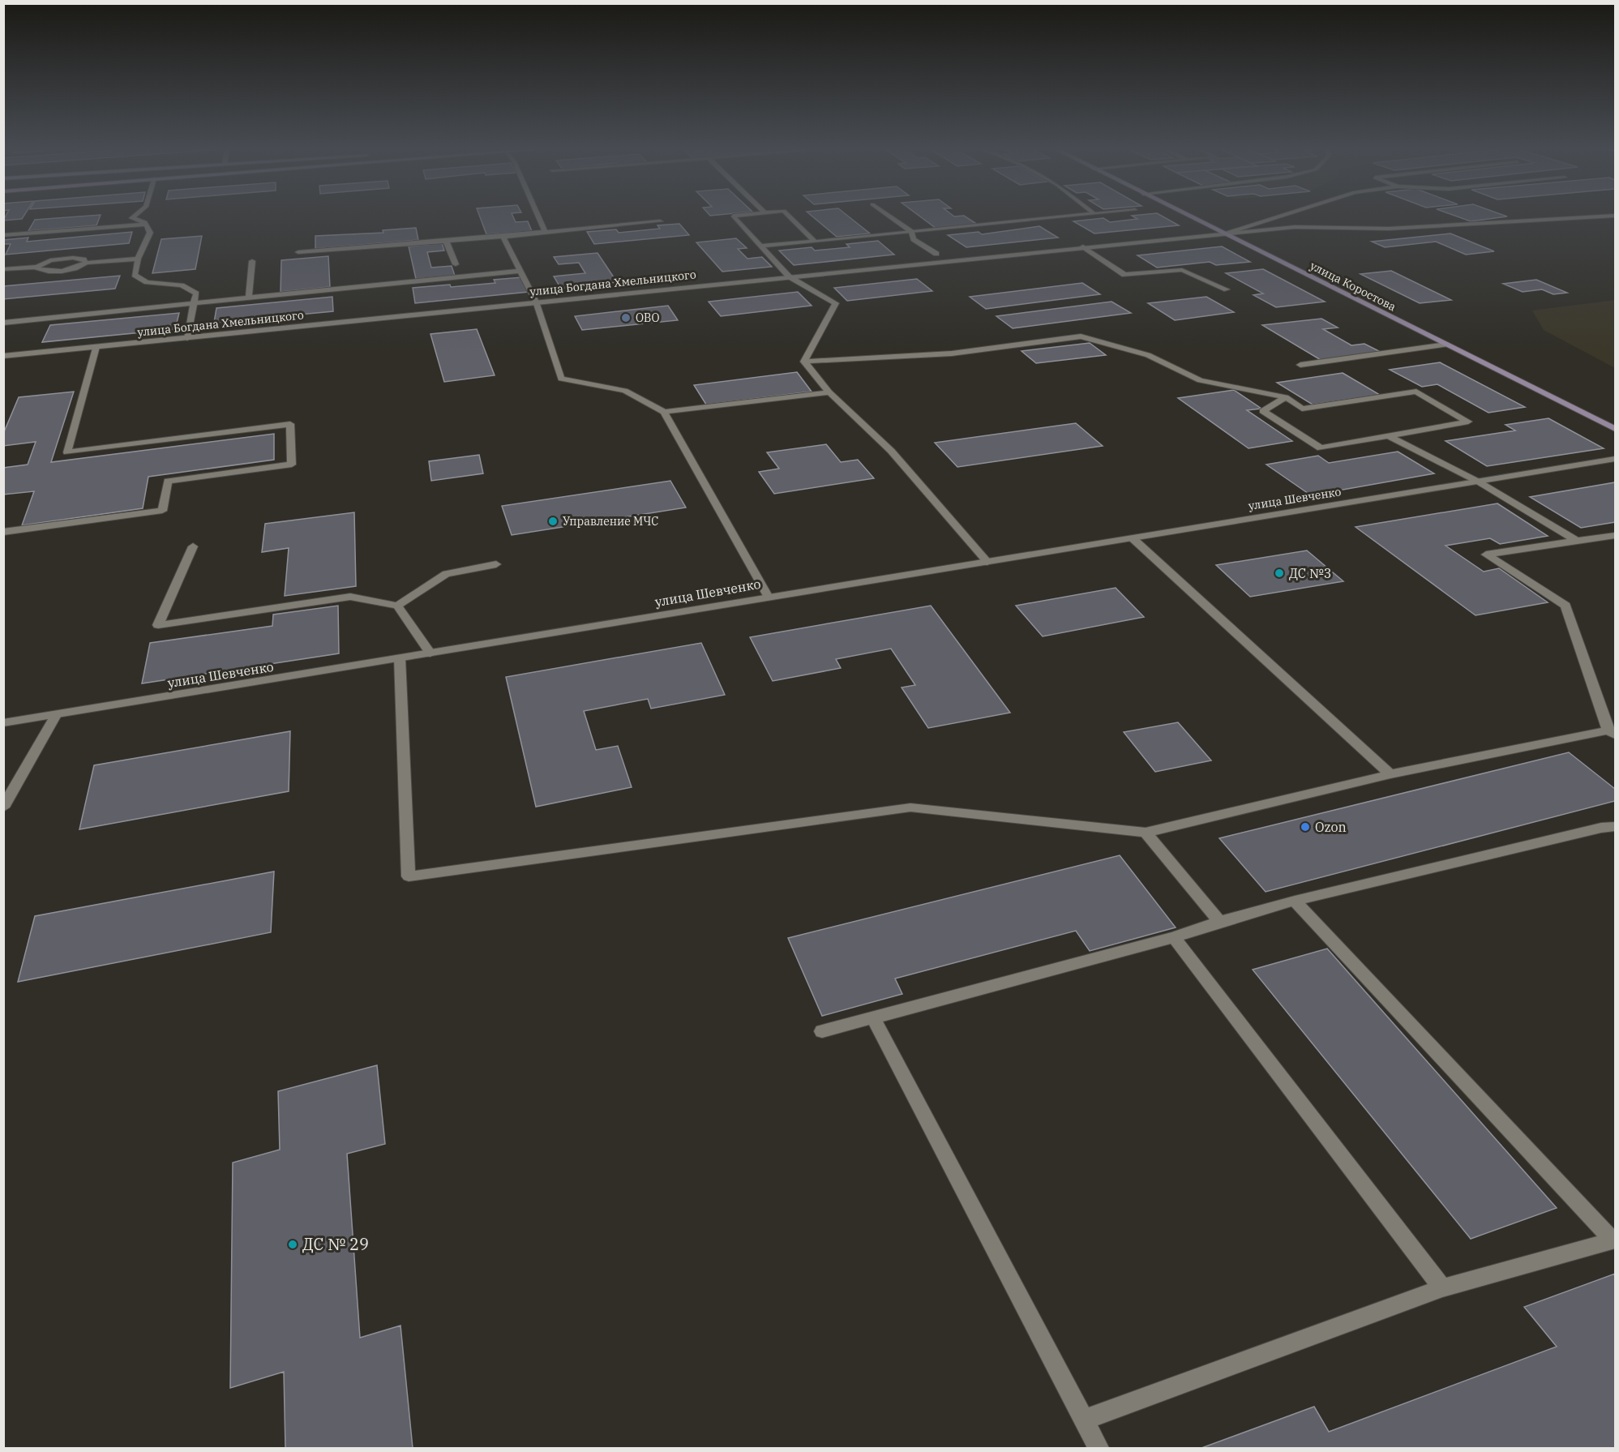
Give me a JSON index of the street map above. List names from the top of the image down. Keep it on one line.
{"streets":{"main road":["улица Коростова"],"street":["улица Богдана Хмельницкого","улица Шевченко"]},"crossings":[["улица Богдана Хмельницкого","улица Коростова"]],"places":["ОВО","Управление МЧС","ДС №3","Ozon","ДС № 29"]}
